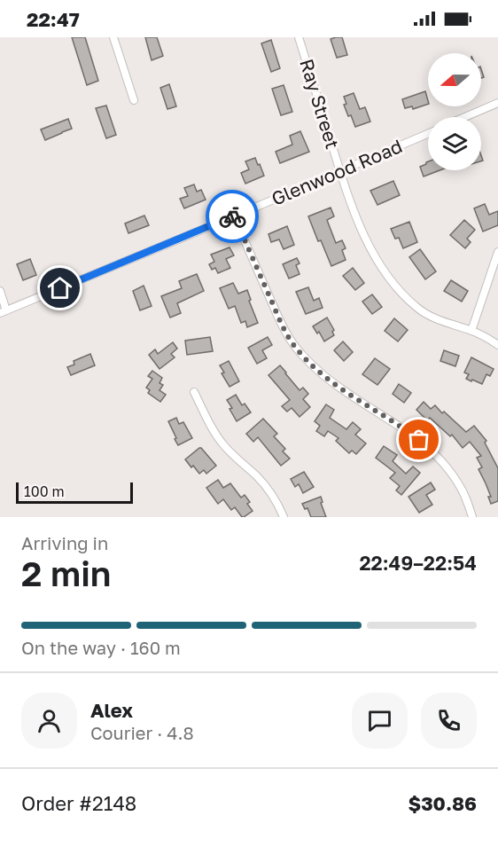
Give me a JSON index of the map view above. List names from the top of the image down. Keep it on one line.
{"streets":{"street":["Ray Street","Glenwood Road"]},"crossings":[["Ray Street","Glenwood Road"]],"scale_bar":"100 m","north":"left","page":{"status":"22:47","scale":"100 m","heading":["2 min","Arriving in","22:49–22:54"],"panel":["Alex","Courier · 4.8","Order #2148","$30.86"],"bar":"On the way · 160 m"}}
